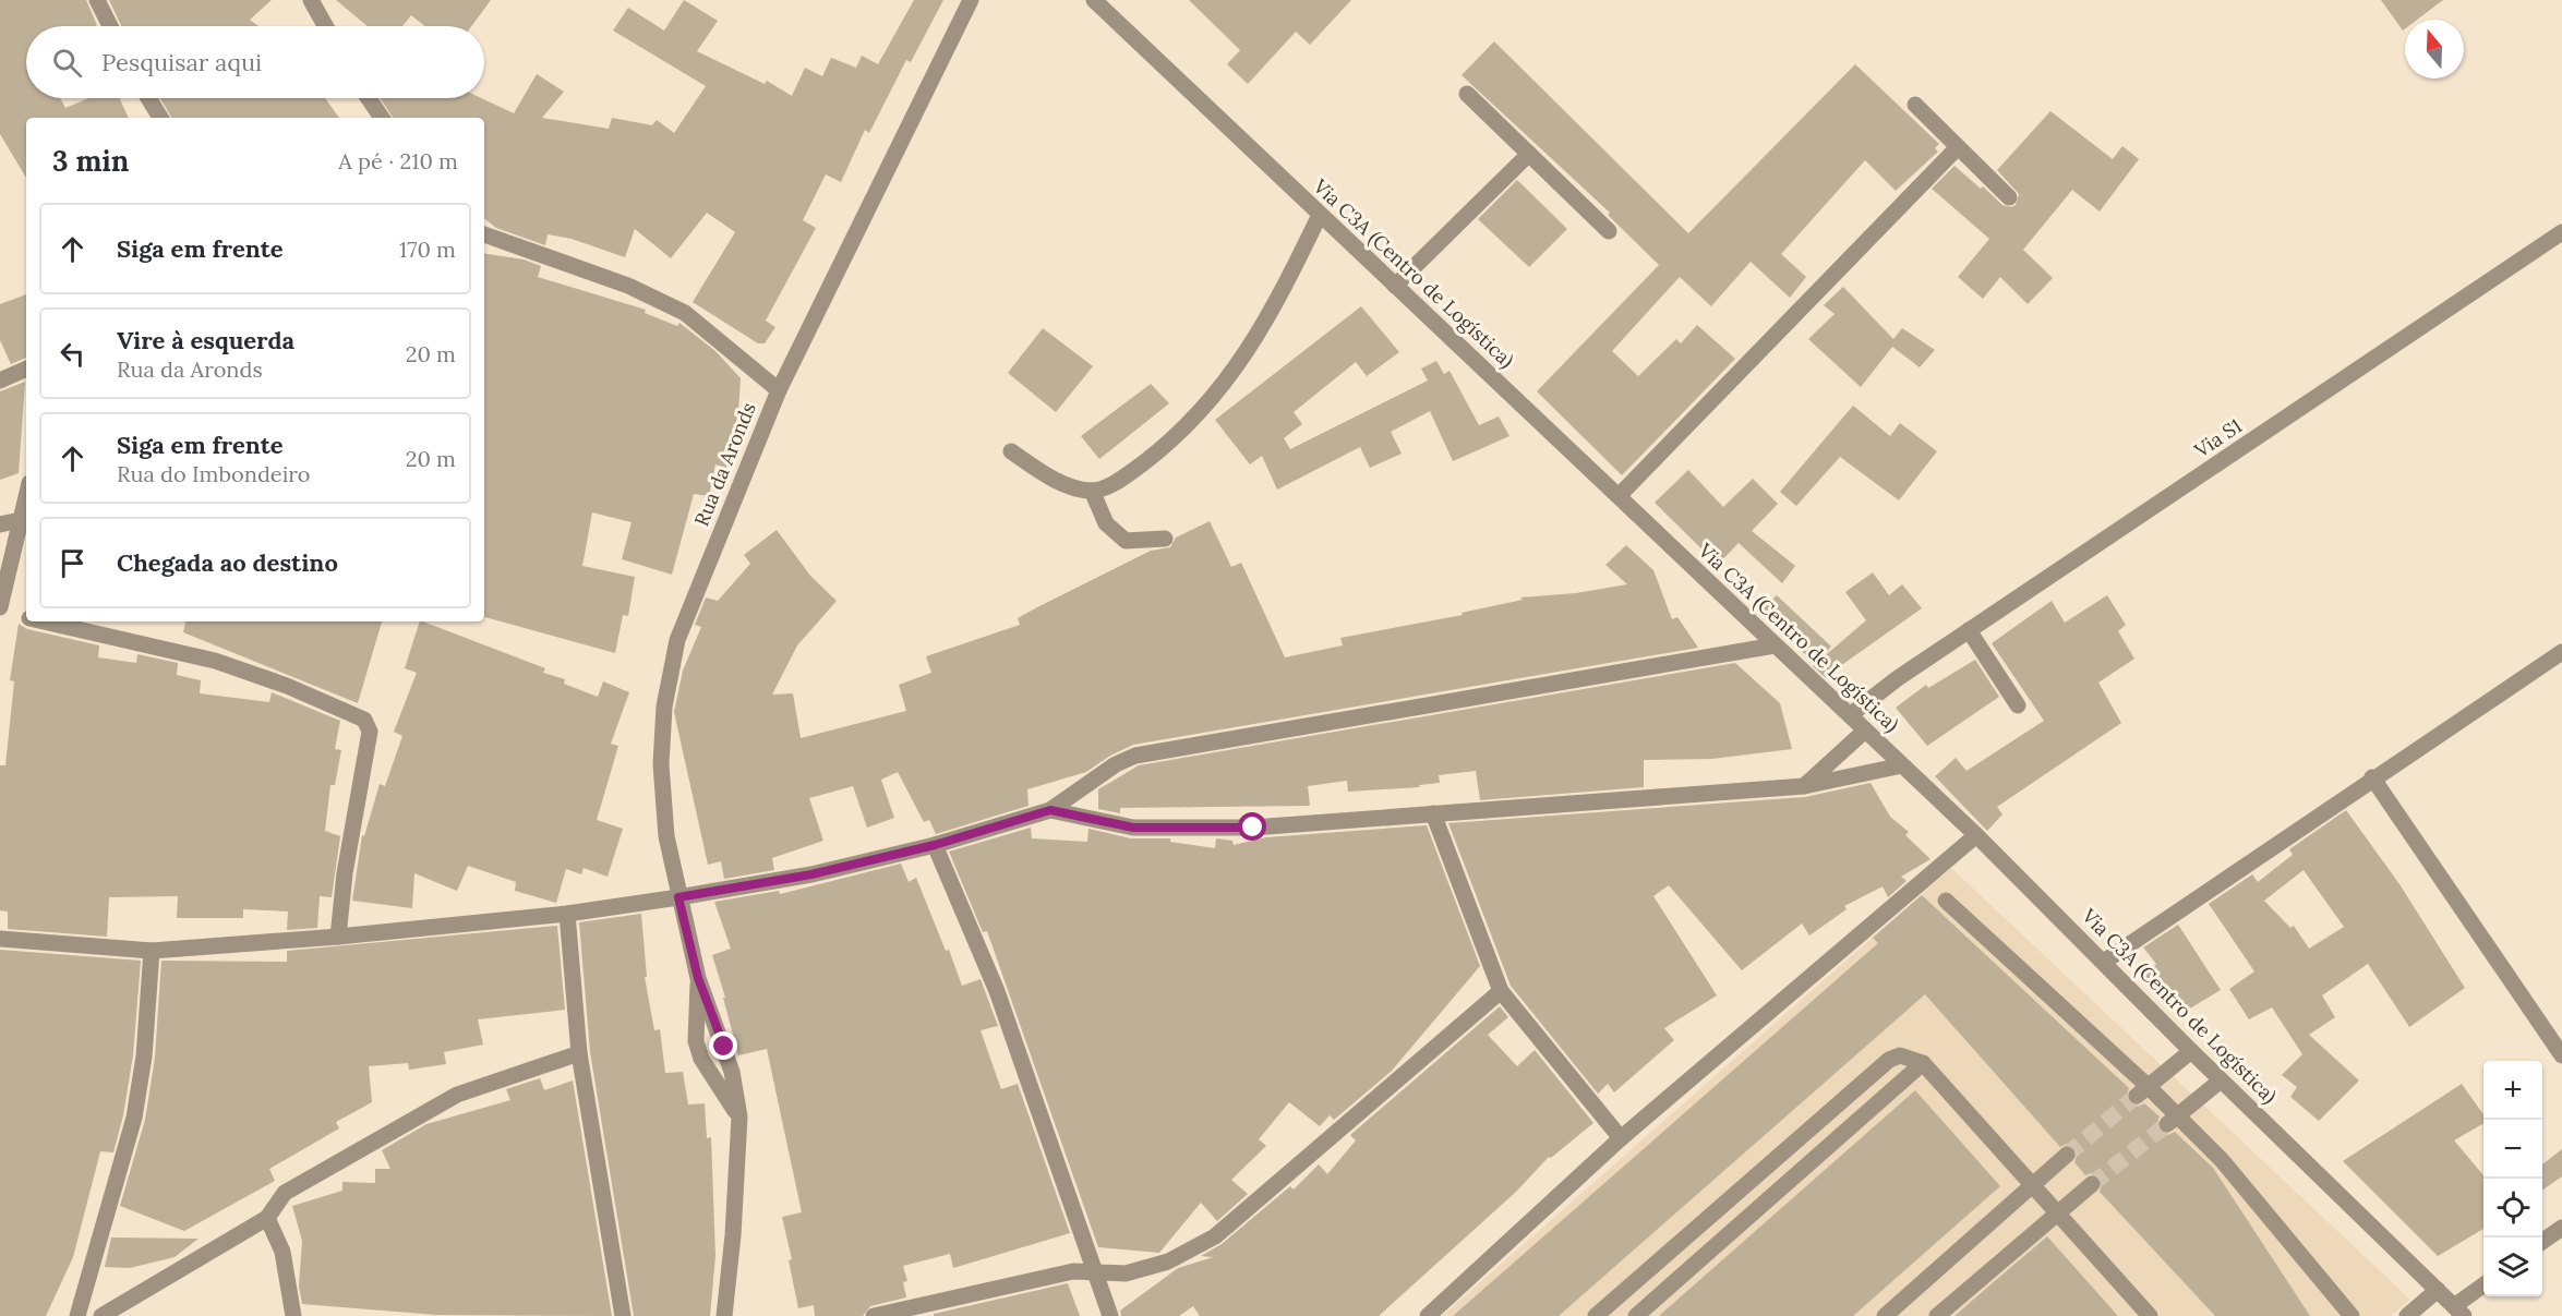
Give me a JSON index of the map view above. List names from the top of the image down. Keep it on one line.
{"streets":{"street":["Via C3A (Centro de Logística)","Via S1","Rua da Aronds"]},"crossings":[["Via C3A (Centro de Logística)","Via S1"]],"north":"top","page":{"search":"Pesquisar aqui","heading":["3 min","A pé · 210 m"],"list":[["Siga em frente","170 m"],["Vire à esquerda","Rua da Aronds","20 m"],["Siga em frente","Rua do Imbondeiro","20 m"],"Chegada ao destino"],"map_buttons":["+","−"]}}
